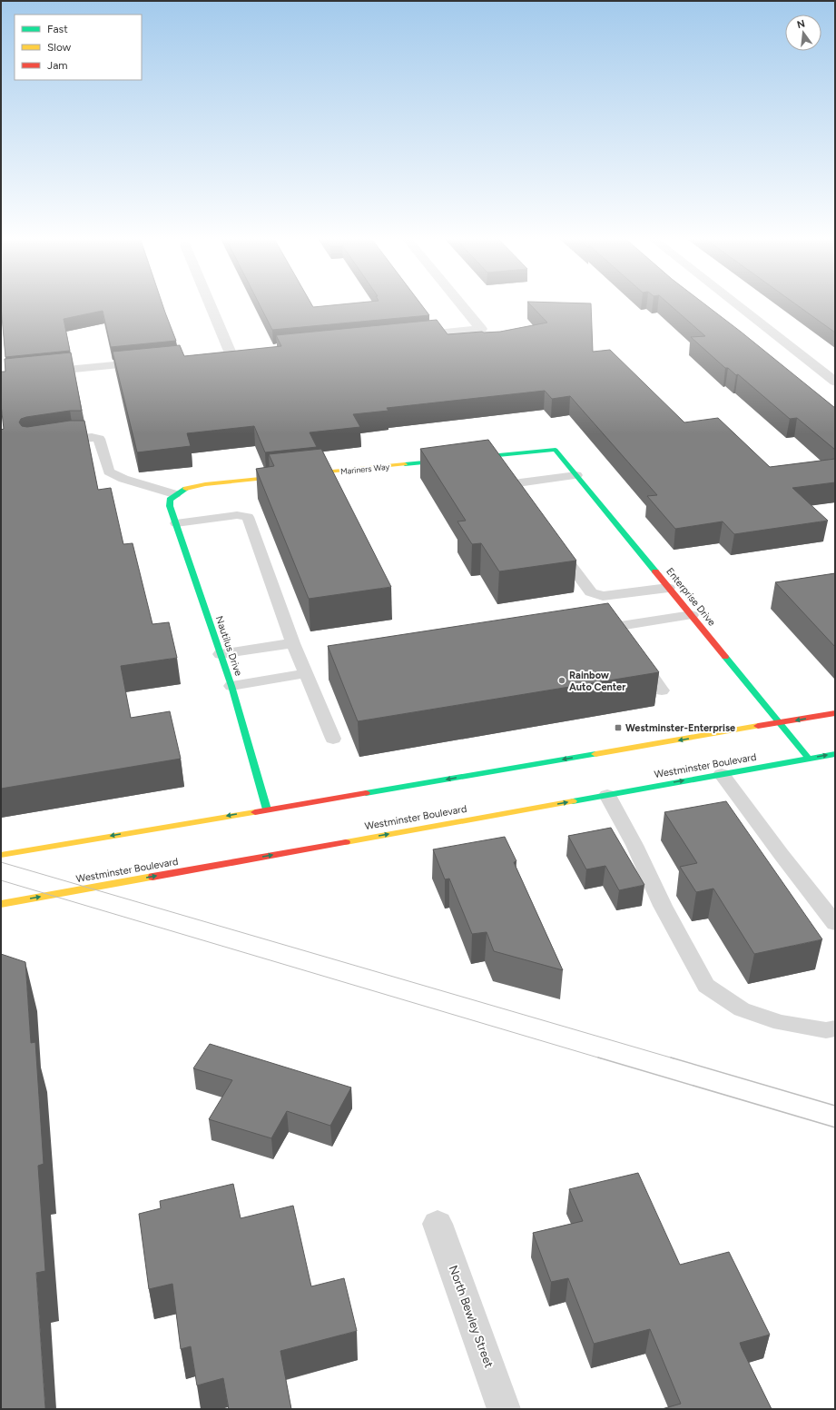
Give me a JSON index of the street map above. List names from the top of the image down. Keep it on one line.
{"streets":{"street":["Mariners Way","Enterprise Drive","Nautilus Drive","Westminster Boulevard","North Bewley Street"]},"crossings":[["Mariners Way","Enterprise Drive"],["Mariners Way","Nautilus Drive"],["Enterprise Drive","Westminster Boulevard"]],"places":{"other":["Rainbow Auto Center"],"transit":["Westminster-Enterprise"]},"legend":["Fast","Slow","Jam"],"north":"top"}
